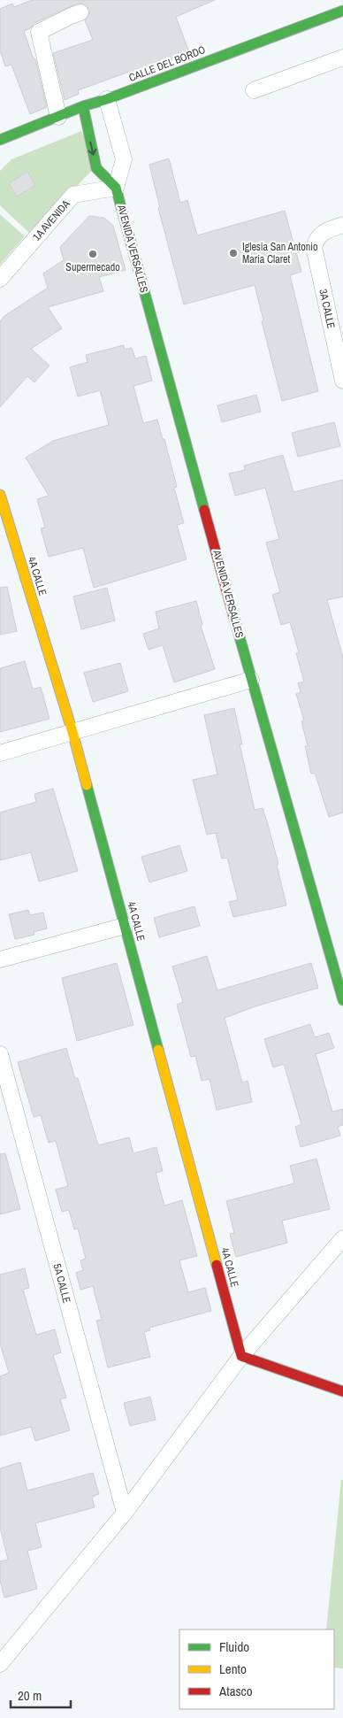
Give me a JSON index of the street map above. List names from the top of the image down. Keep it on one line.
{"streets":{"street":["CALLE DEL BORDO","1A AVENIDA","AVENIDA VERSALLES","3A CALLE","4A CALLE","5A CALLE"]},"crossings":[["CALLE DEL BORDO","AVENIDA VERSALLES"],["1A AVENIDA","AVENIDA VERSALLES"]],"places":["Iglesia San Antonio María Claret","Supermecado"],"legend":["Fluido","Lento","Atasco"],"scale_bar":"20 m"}
